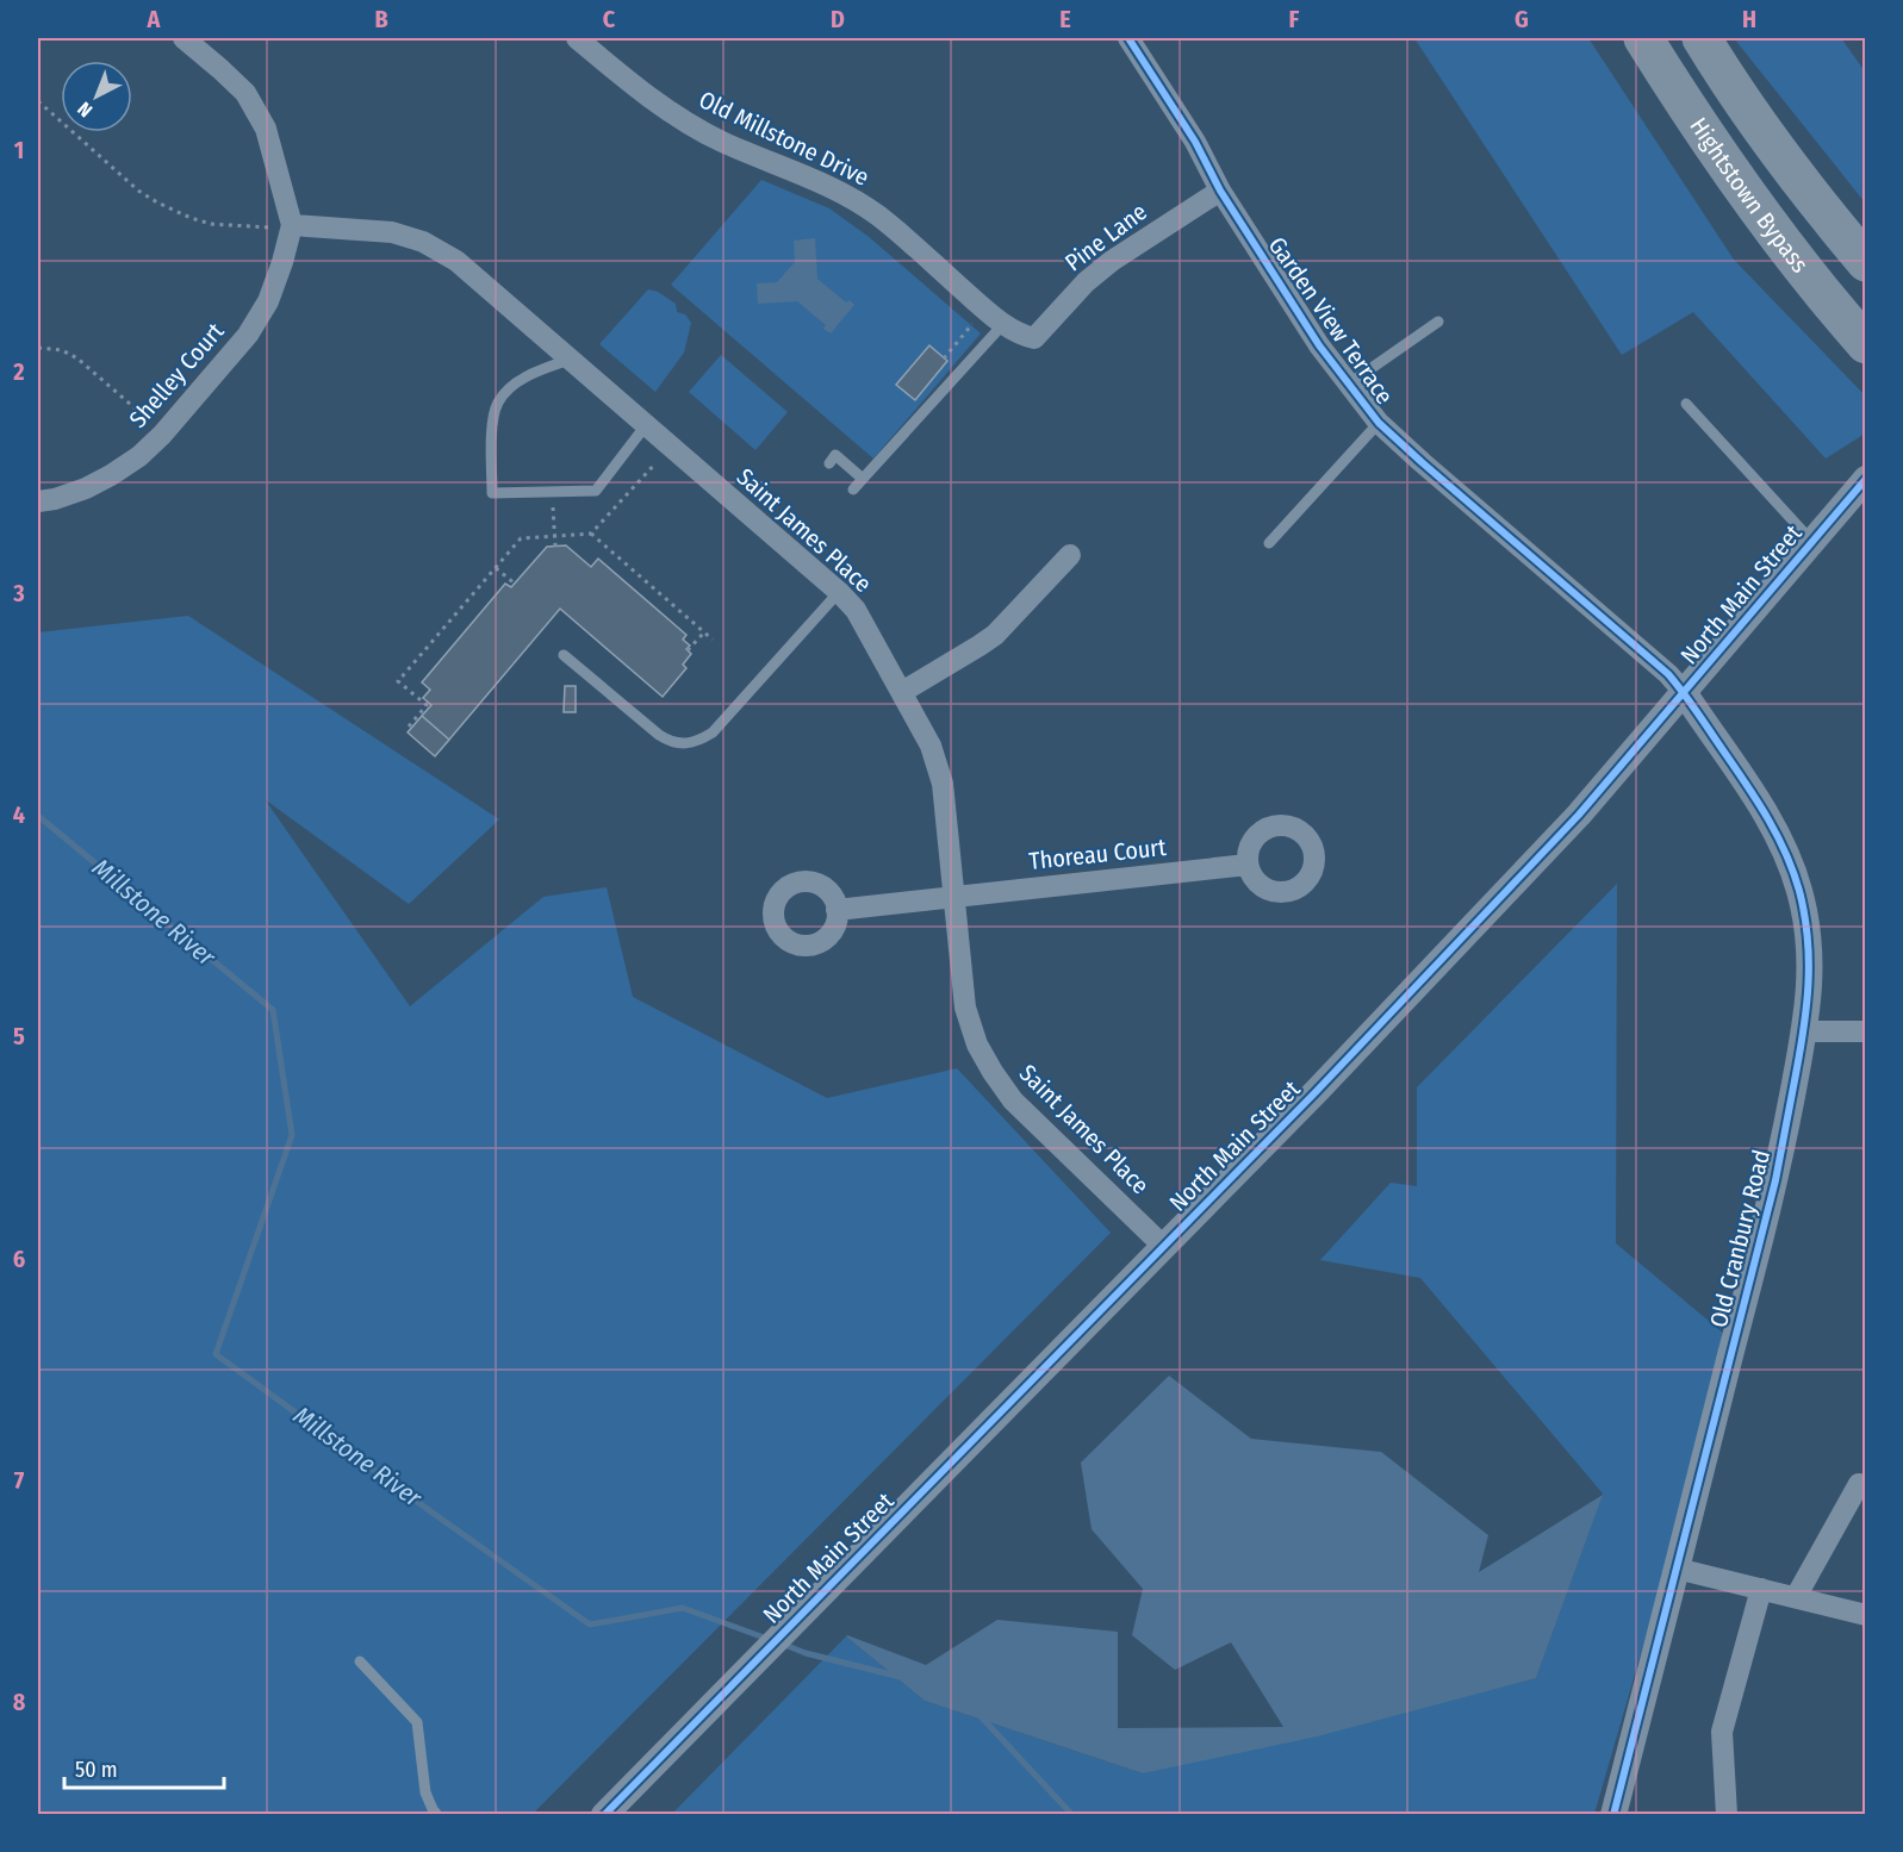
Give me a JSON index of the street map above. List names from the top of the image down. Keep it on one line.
{"streets":{"highway":["Hightstown Bypass"],"street":["Old Millstone Drive","Pine Lane","Garden View Terrace","Shelley Court","Saint James Place","North Main Street","Thoreau Court","Old Cranbury Road"]},"crossings":[["Old Millstone Drive","Pine Lane"],["Pine Lane","Garden View Terrace"],["Garden View Terrace","North Main Street"],["Garden View Terrace","Old Cranbury Road"],["Shelley Court","Saint James Place"],["Saint James Place","North Main Street"],["Saint James Place","Thoreau Court"],["North Main Street","Old Cranbury Road"]],"water":["Millstone River"],"scale_bar":"50 m","north":"bottom left","grid":{"columns":["A","B","C","D","E","F","G","H"],"rows":["1","2","3","4","5","6","7","8"]}}
